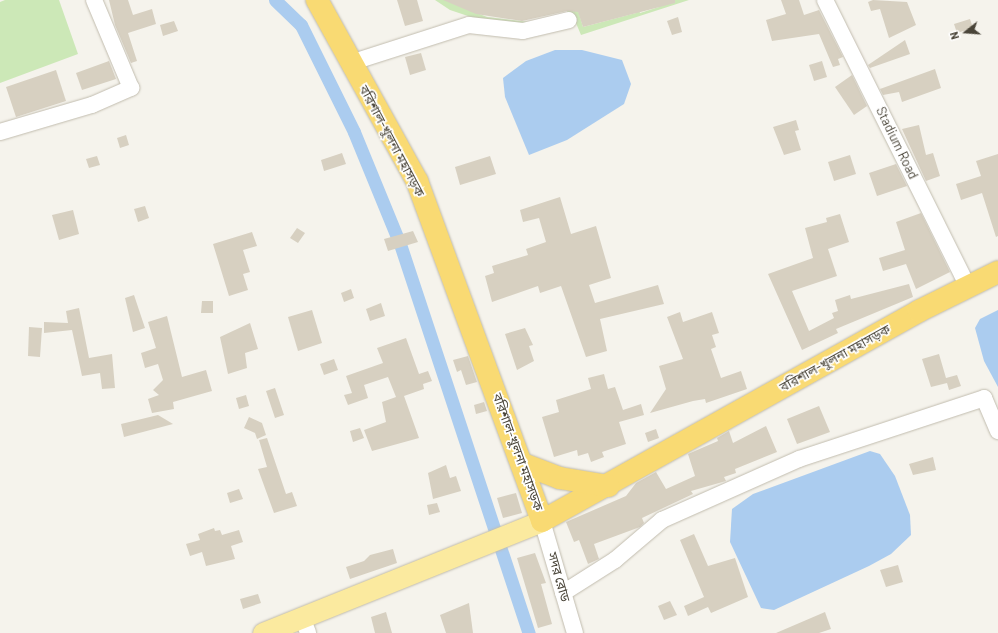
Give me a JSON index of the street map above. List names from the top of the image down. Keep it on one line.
{"streets":{"highway":["বরিশাল-খুলনা মহাসড়ক"],"street":["Stadium Road","সদর রোড"]},"crossings":[["বরিশাল-খুলনা মহাসড়ক","Stadium Road"],["বরিশাল-খুলনা মহাসড়ক","সদর রোড"]],"north":"left"}
